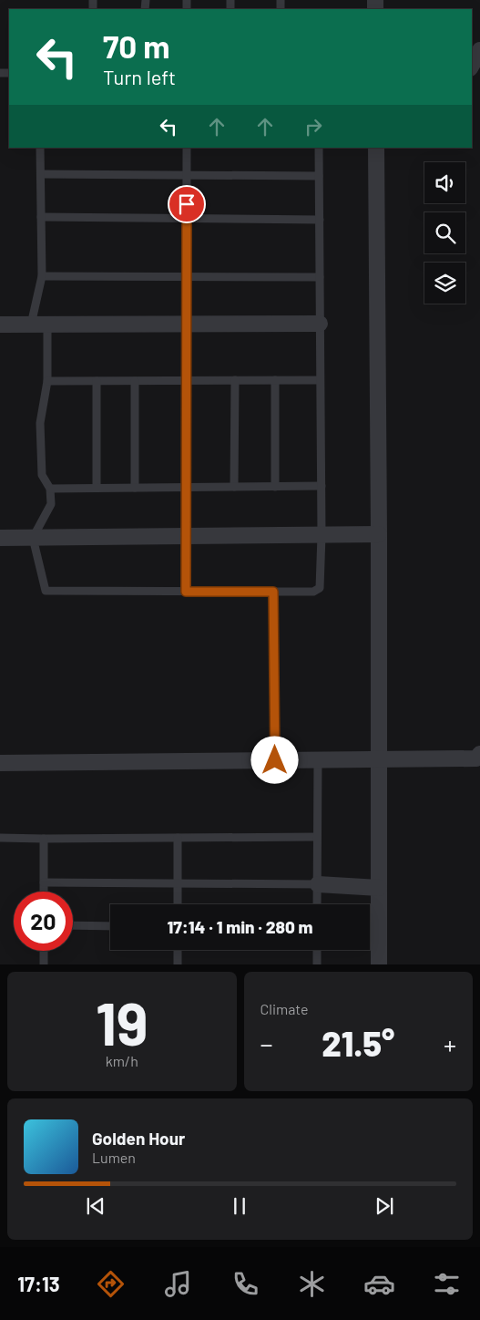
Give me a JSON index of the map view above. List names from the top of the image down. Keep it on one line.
{"page":{"turn":["70 m","Turn left"],"limit":"20","trip":"17:14 · 1 min · 280 m","tile":[["19","km/h"],"Climate"],"heat":["−","21.5°","+"],"song":["Golden Hour","Lumen"],"tabs":"17:13"}}
